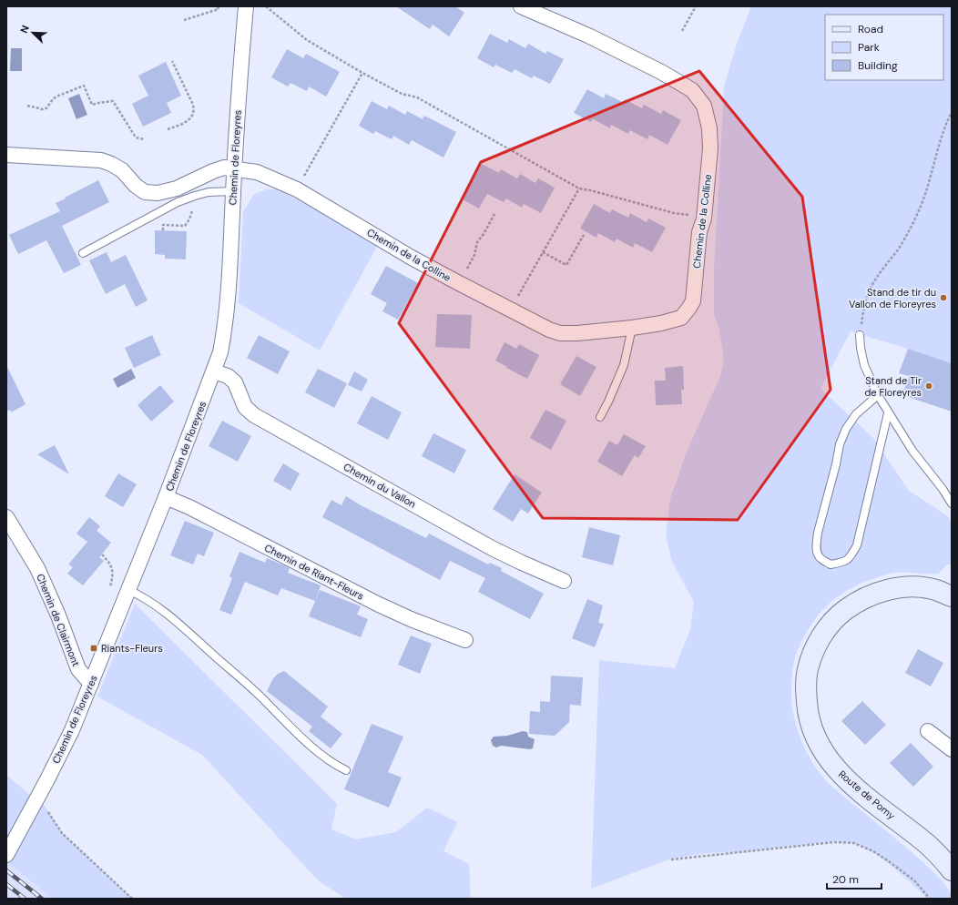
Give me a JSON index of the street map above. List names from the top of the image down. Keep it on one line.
{"streets":{"main road":["Route de Pomy"],"street":["Chemin de Floreyres","Chemin de la Colline","Chemin du Vallon","Chemin de Riant-Fleurs","Chemin de Clairmont"]},"crossings":[["Chemin de Floreyres","Chemin de la Colline"],["Chemin de Floreyres","Chemin du Vallon"],["Chemin de Floreyres","Chemin de Riant-Fleurs"],["Chemin de Floreyres","Chemin de Clairmont"]],"places":{"other":["Stand de tir du Vallon de Floreyres","Stand de Tir de Floreyres"],"transit":["Riants-Fleurs"]},"legend":["Road","Park","Building"],"scale_bar":"20 m","north":"top left"}
